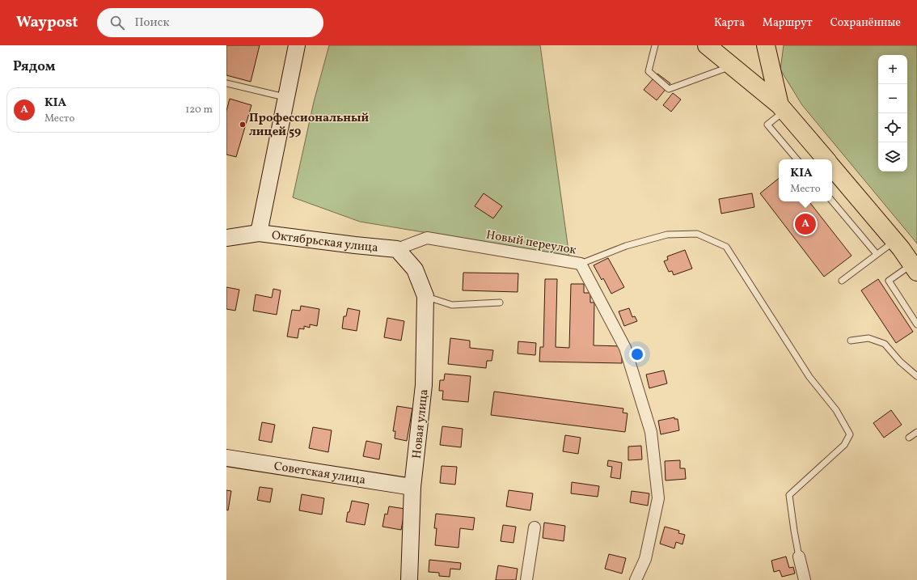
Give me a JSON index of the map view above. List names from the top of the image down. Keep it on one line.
{"streets":{"street":["Октябрьская улица","Новый переулок","Новая улица","Советская улица"]},"crossings":[["Октябрьская улица","Новый переулок"],["Октябрьская улица","Новая улица"],["Новый переулок","Новая улица"],["Новая улица","Советская улица"]],"places":["Профессиональный лицей 59"],"page":{"header":"Waypost","search":"Поиск","nav":["Карта","Маршрут","Сохранённые"],"heading":"Рядом","map_buttons":["+","−"],"list":[{"mark":"A","name":"KIA","note":"Место","value":"120 m"}],"popup":["KIA","Место"],"pins":"A"}}
